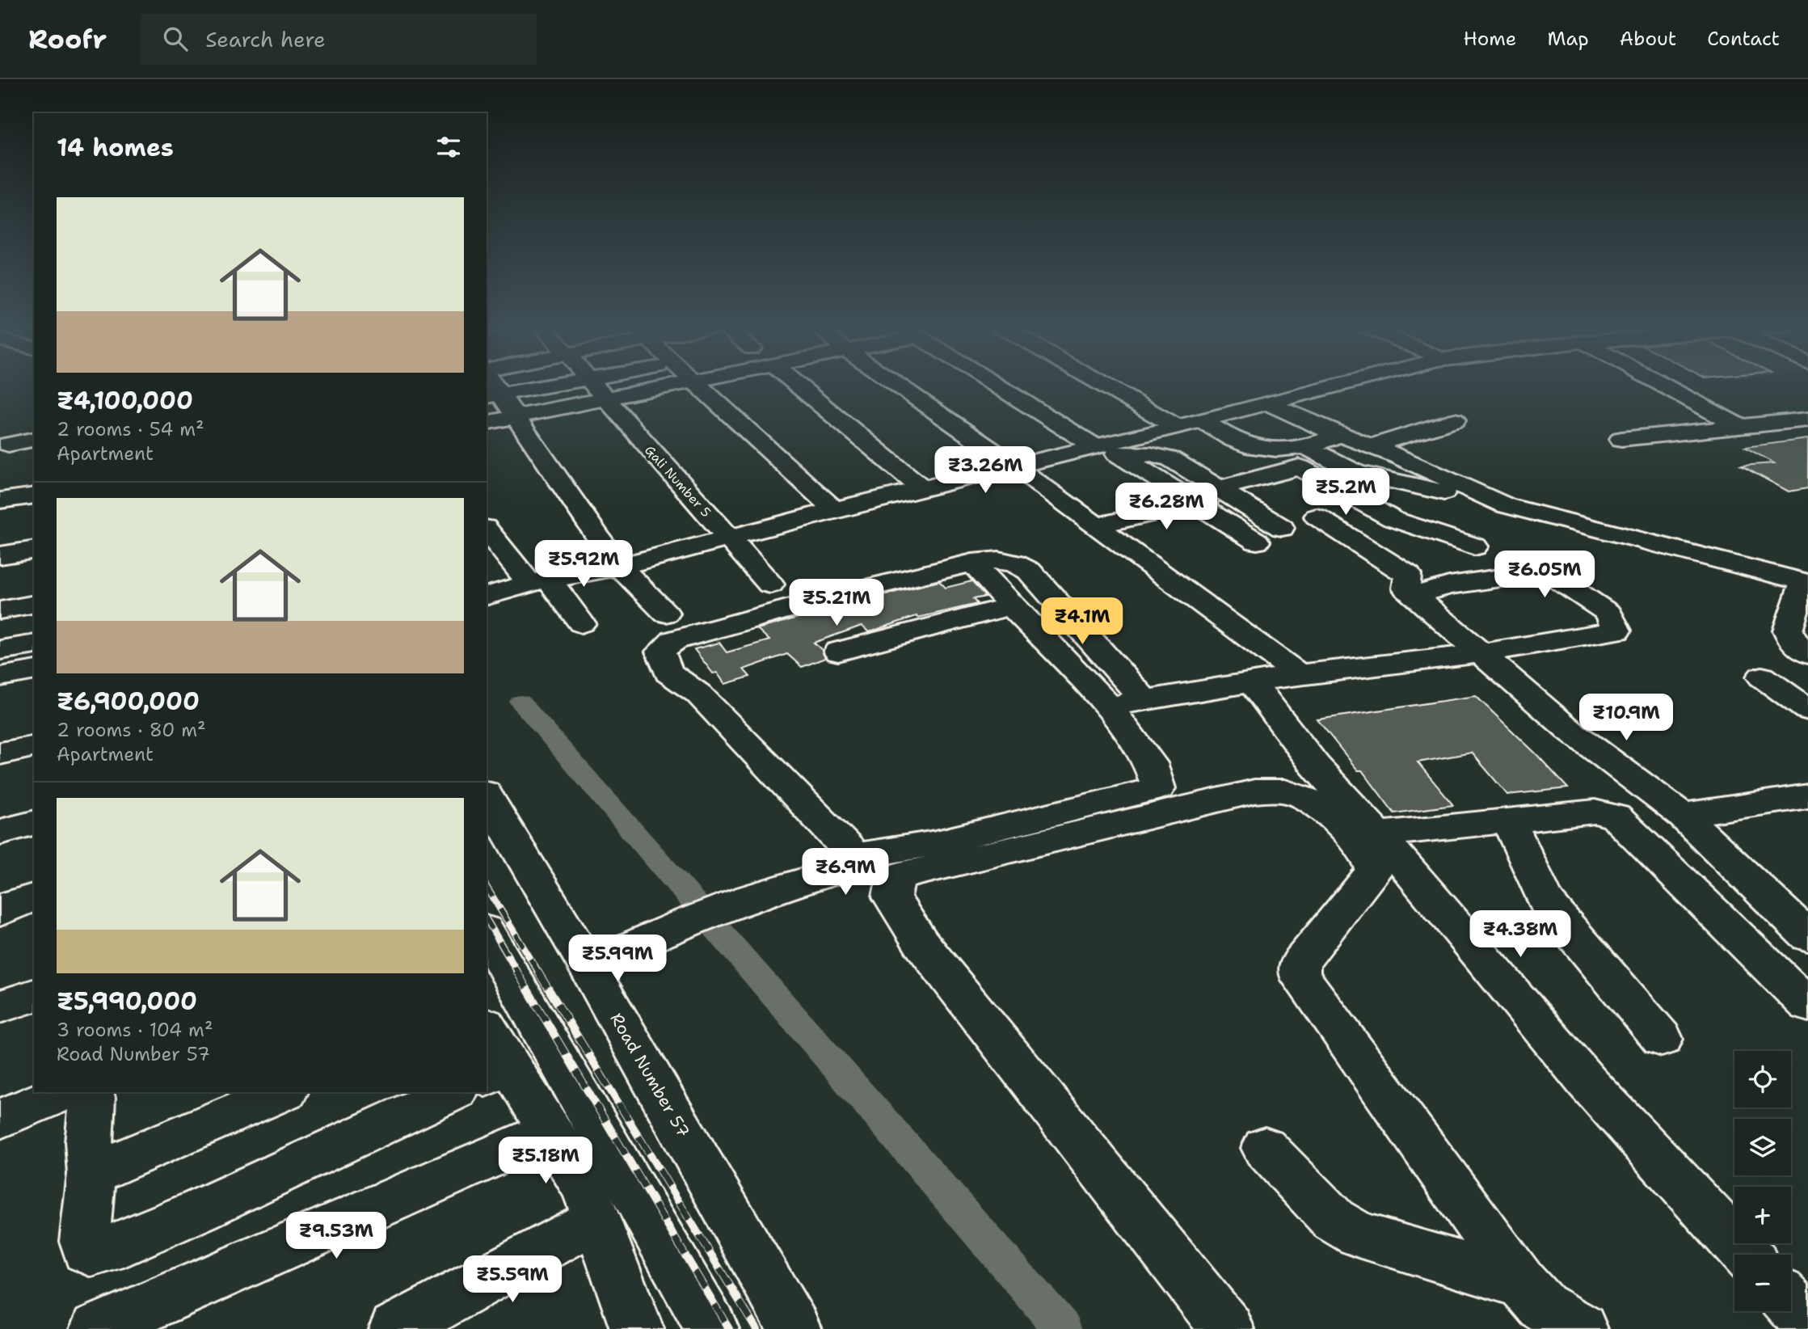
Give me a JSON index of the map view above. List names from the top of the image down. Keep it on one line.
{"streets":{"street":["Gali Number 5","Road Number 57"]},"page":{"header":"Roofr","search":"Search here","nav":["Home","Map","About","Contact"],"heading":"14 homes","list":[{"name":"₹4,100,000","note":"2 rooms · 54 m² · Apartment"},{"name":"₹6,900,000","note":"2 rooms · 80 m² · Apartment"},{"name":"₹5,990,000","note":"3 rooms · 104 m² · Road Number 57"}],"price":["₹3.26M","₹5.2M","₹6.28M","₹5.92M","₹6.05M","₹5.21M","₹4.1M","₹10.9M","₹6.9M","₹4.38M","₹5.99M","₹5.18M","₹9.53M","₹5.59M"],"map_buttons":["+","−"]}}
